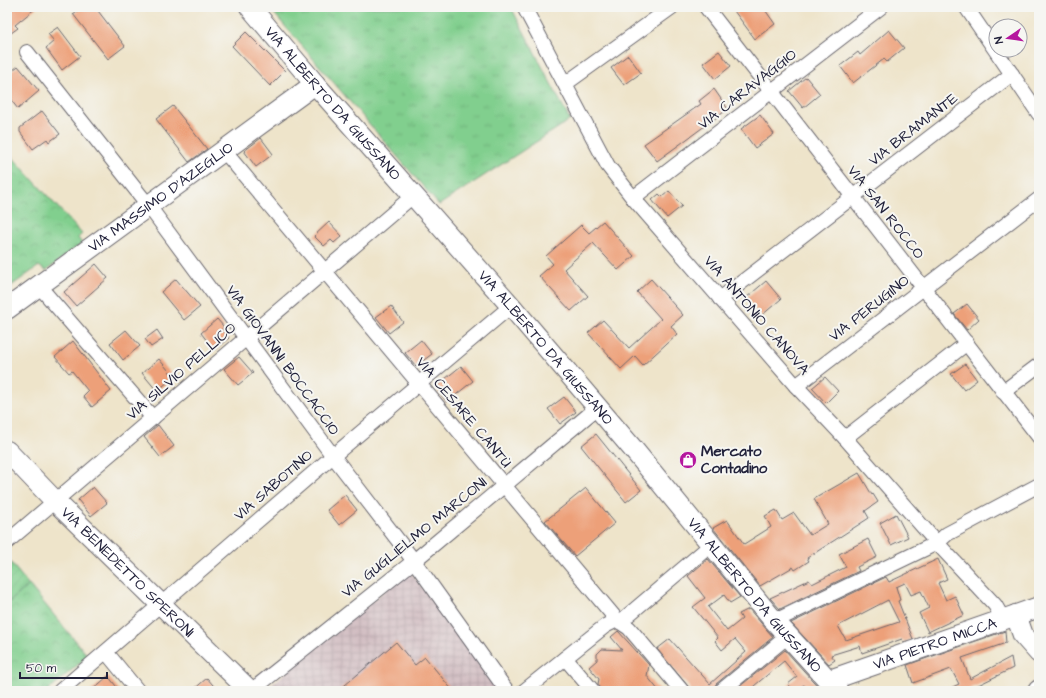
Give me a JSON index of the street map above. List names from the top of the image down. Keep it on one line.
{"streets":{"street":["VIA CARAVAGGIO","VIA ALBERTO DA GIUSSANO","VIA BRAMANTE","VIA MASSIMO D'AZEGLIO","VIA SAN ROCCO","VIA PERUGINO","VIA ANTONIO CANOVA","VIA GIOVANNI BOCCACCIO","VIA SILVIO PELLICO","VIA CESARE CANTÙ","VIA SABOTINO","VIA GUGLIELMO MARCONI","VIA BENEDETTO SPERONI","VIA PIETRO MICCA"]},"crossings":[["VIA CARAVAGGIO","VIA SAN ROCCO"],["VIA CARAVAGGIO","VIA ANTONIO CANOVA"],["VIA ALBERTO DA GIUSSANO","VIA MASSIMO D'AZEGLIO"],["VIA ALBERTO DA GIUSSANO","VIA SILVIO PELLICO"],["VIA ALBERTO DA GIUSSANO","VIA SABOTINO"],["VIA ALBERTO DA GIUSSANO","VIA GUGLIELMO MARCONI"],["VIA ALBERTO DA GIUSSANO","VIA PIETRO MICCA"],["VIA BRAMANTE","VIA SAN ROCCO"],["VIA BRAMANTE","VIA ANTONIO CANOVA"],["VIA MASSIMO D'AZEGLIO","VIA GIOVANNI BOCCACCIO"],["VIA MASSIMO D'AZEGLIO","VIA CESARE CANTÙ"],["VIA SAN ROCCO","VIA PERUGINO"],["VIA PERUGINO","VIA ANTONIO CANOVA"],["VIA ANTONIO CANOVA","VIA PIETRO MICCA"],["VIA GIOVANNI BOCCACCIO","VIA SILVIO PELLICO"],["VIA GIOVANNI BOCCACCIO","VIA SABOTINO"],["VIA GIOVANNI BOCCACCIO","VIA GUGLIELMO MARCONI"],["VIA SILVIO PELLICO","VIA CESARE CANTÙ"],["VIA SILVIO PELLICO","VIA BENEDETTO SPERONI"],["VIA CESARE CANTÙ","VIA SABOTINO"],["VIA CESARE CANTÙ","VIA GUGLIELMO MARCONI"],["VIA SABOTINO","VIA BENEDETTO SPERONI"],["VIA GUGLIELMO MARCONI","VIA BENEDETTO SPERONI"]],"places":{"shop":["Mercato Contadino"]},"scale_bar":"50 m","north":"left"}
